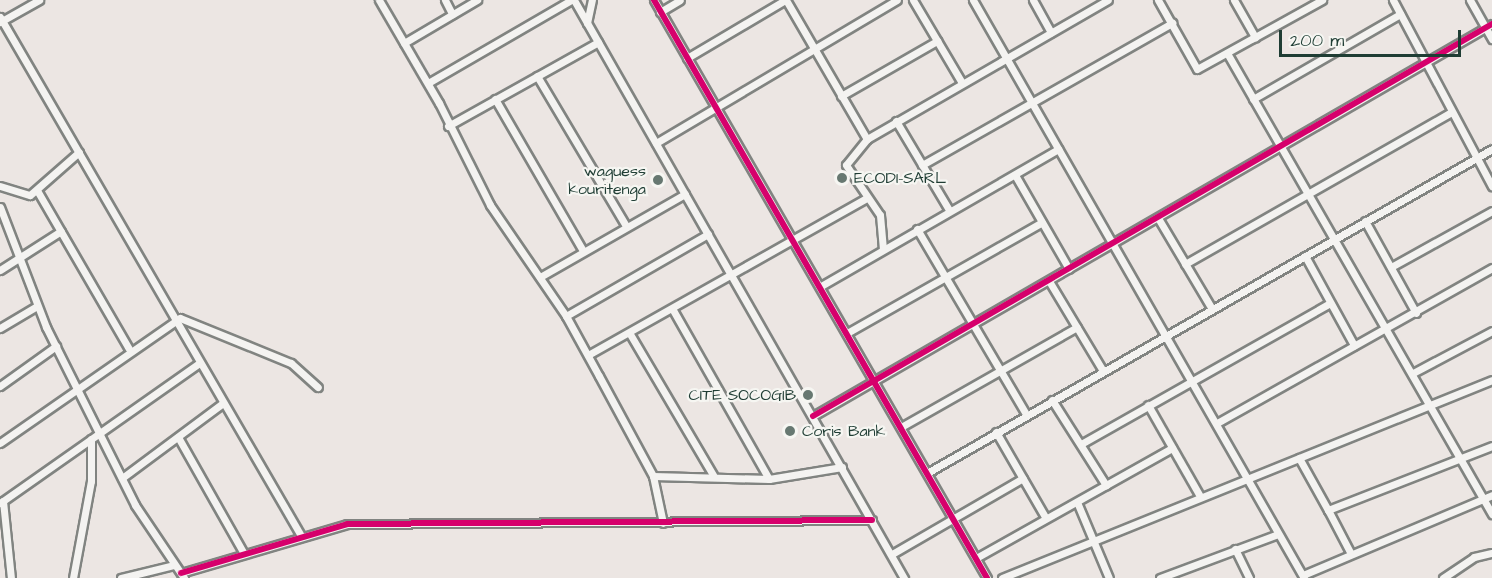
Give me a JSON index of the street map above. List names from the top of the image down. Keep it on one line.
{"places":["ECODI-SARL","waguess kouritenga","CITE SOCOGIB","Coris Bank"],"scale_bar":"200 m"}
